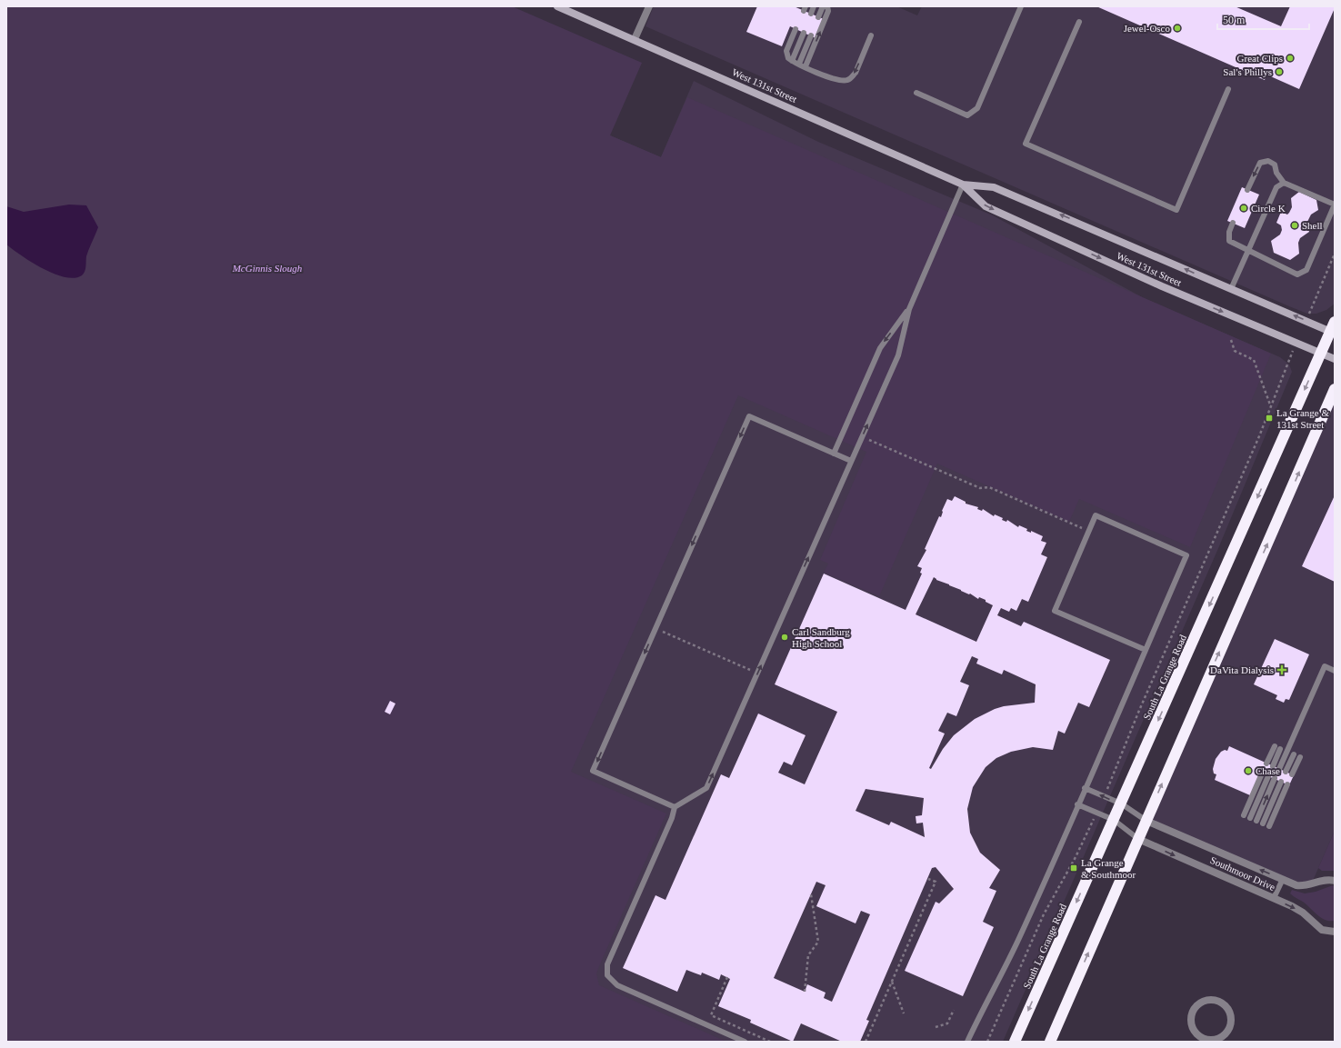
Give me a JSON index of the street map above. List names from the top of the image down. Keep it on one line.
{"streets":{"highway":["South La Grange Road"],"street":["West 131st Street","Southmoor Drive"]},"crossings":[["West 131st Street","South La Grange Road"]],"parks":["McGinnis Slough"],"places":{"other":["Jewel-Osco","Great Clips","Sal's Phillys","Circle K","Shell","Carl Sandburg High School","Chase"],"transit":["La Grange & 131st Street","La Grange & Southmoor"],"health":["DaVita Dialysis"]},"scale_bar":"50 m"}
